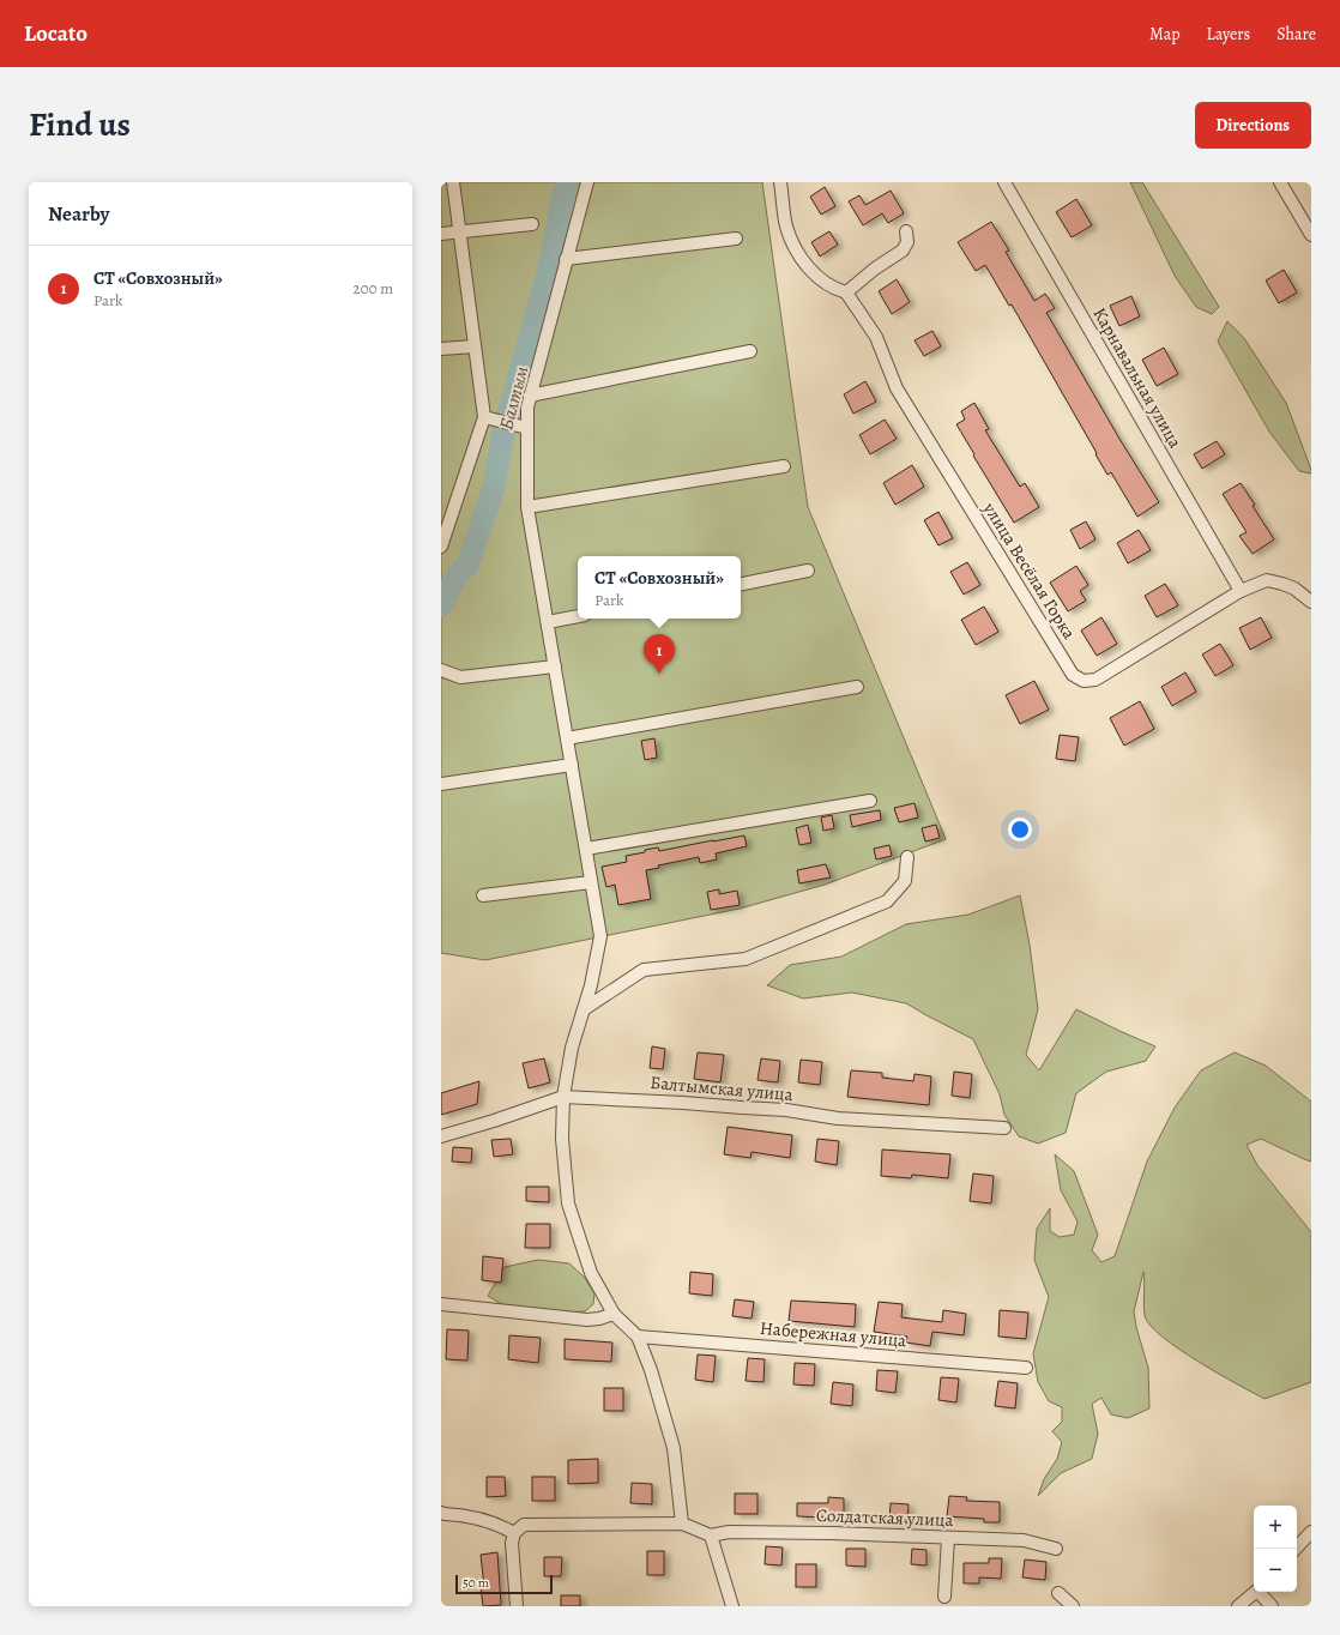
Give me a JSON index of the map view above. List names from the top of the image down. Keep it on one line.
{"streets":{"street":["Карнавальная улица","улица Весёлая Горка","Балтымская улица","Набережная улица","Солдатская улица"]},"crossings":[["Карнавальная улица","улица Весёлая Горка"]],"water":["Балтым"],"scale_bar":"50 m","page":{"header":"Locato","nav":["Map","Layers","Share"],"title":"Find us","buttons":"Directions","heading":"Nearby","list":[{"mark":"1","name":"СТ «Совхозный»","note":"Park","value":"200 m"}],"popup":["СТ «Совхозный»","Park"],"pins":"1","map_buttons":["+","−"],"scale":"50 m"}}
